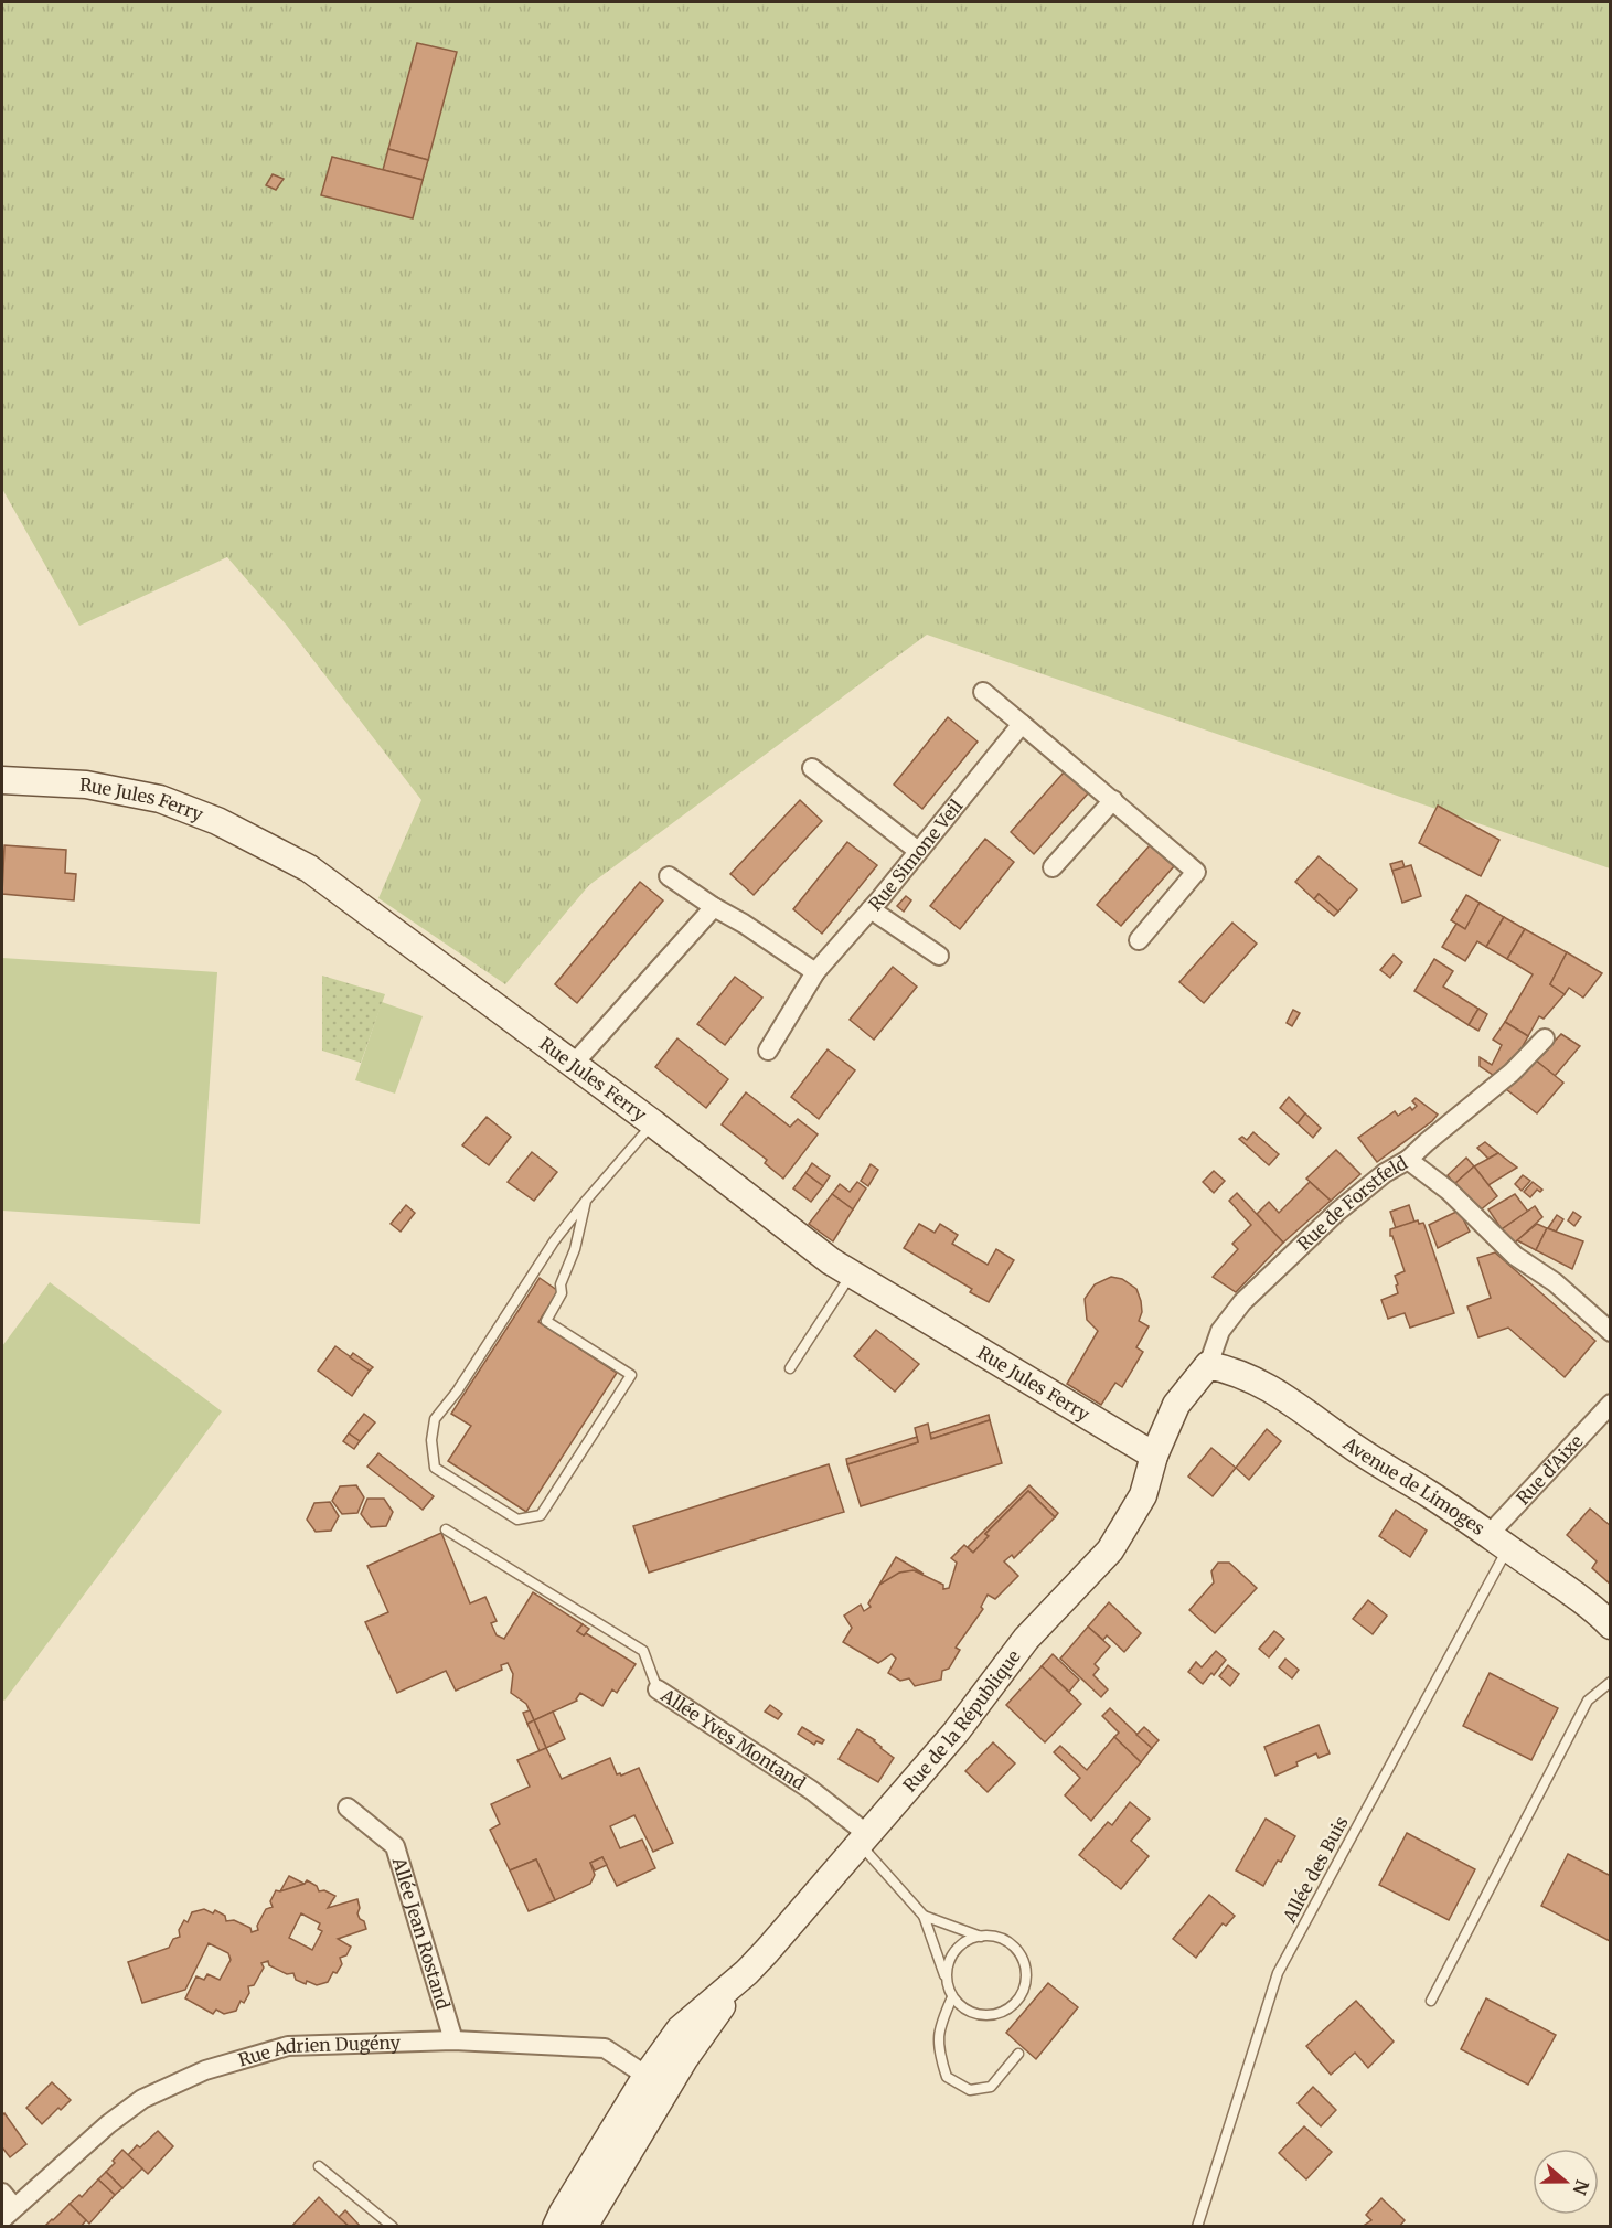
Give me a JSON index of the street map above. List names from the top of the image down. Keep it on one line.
{"streets":{"main road":["Rue Jules Ferry","Avenue de Limoges","Rue de la République"],"street":["Rue Simone Veil","Rue de Forstfeld","Rue d'Aixe","Allée Yves Montand","Allée Jean Rostand","Rue Adrien Dugény"],"lane":["Allée des Buis"]},"crossings":[["Rue Jules Ferry","Rue de la République"],["Rue de Forstfeld","Avenue de Limoges"],["Rue de Forstfeld","Rue de la République"],["Rue d'Aixe","Avenue de Limoges"],["Rue d'Aixe","Allée des Buis"],["Avenue de Limoges","Rue de la République"],["Avenue de Limoges","Allée des Buis"],["Rue de la République","Allée Yves Montand"],["Rue de la République","Rue Adrien Dugény"],["Allée Jean Rostand","Rue Adrien Dugény"]],"north":"right"}
